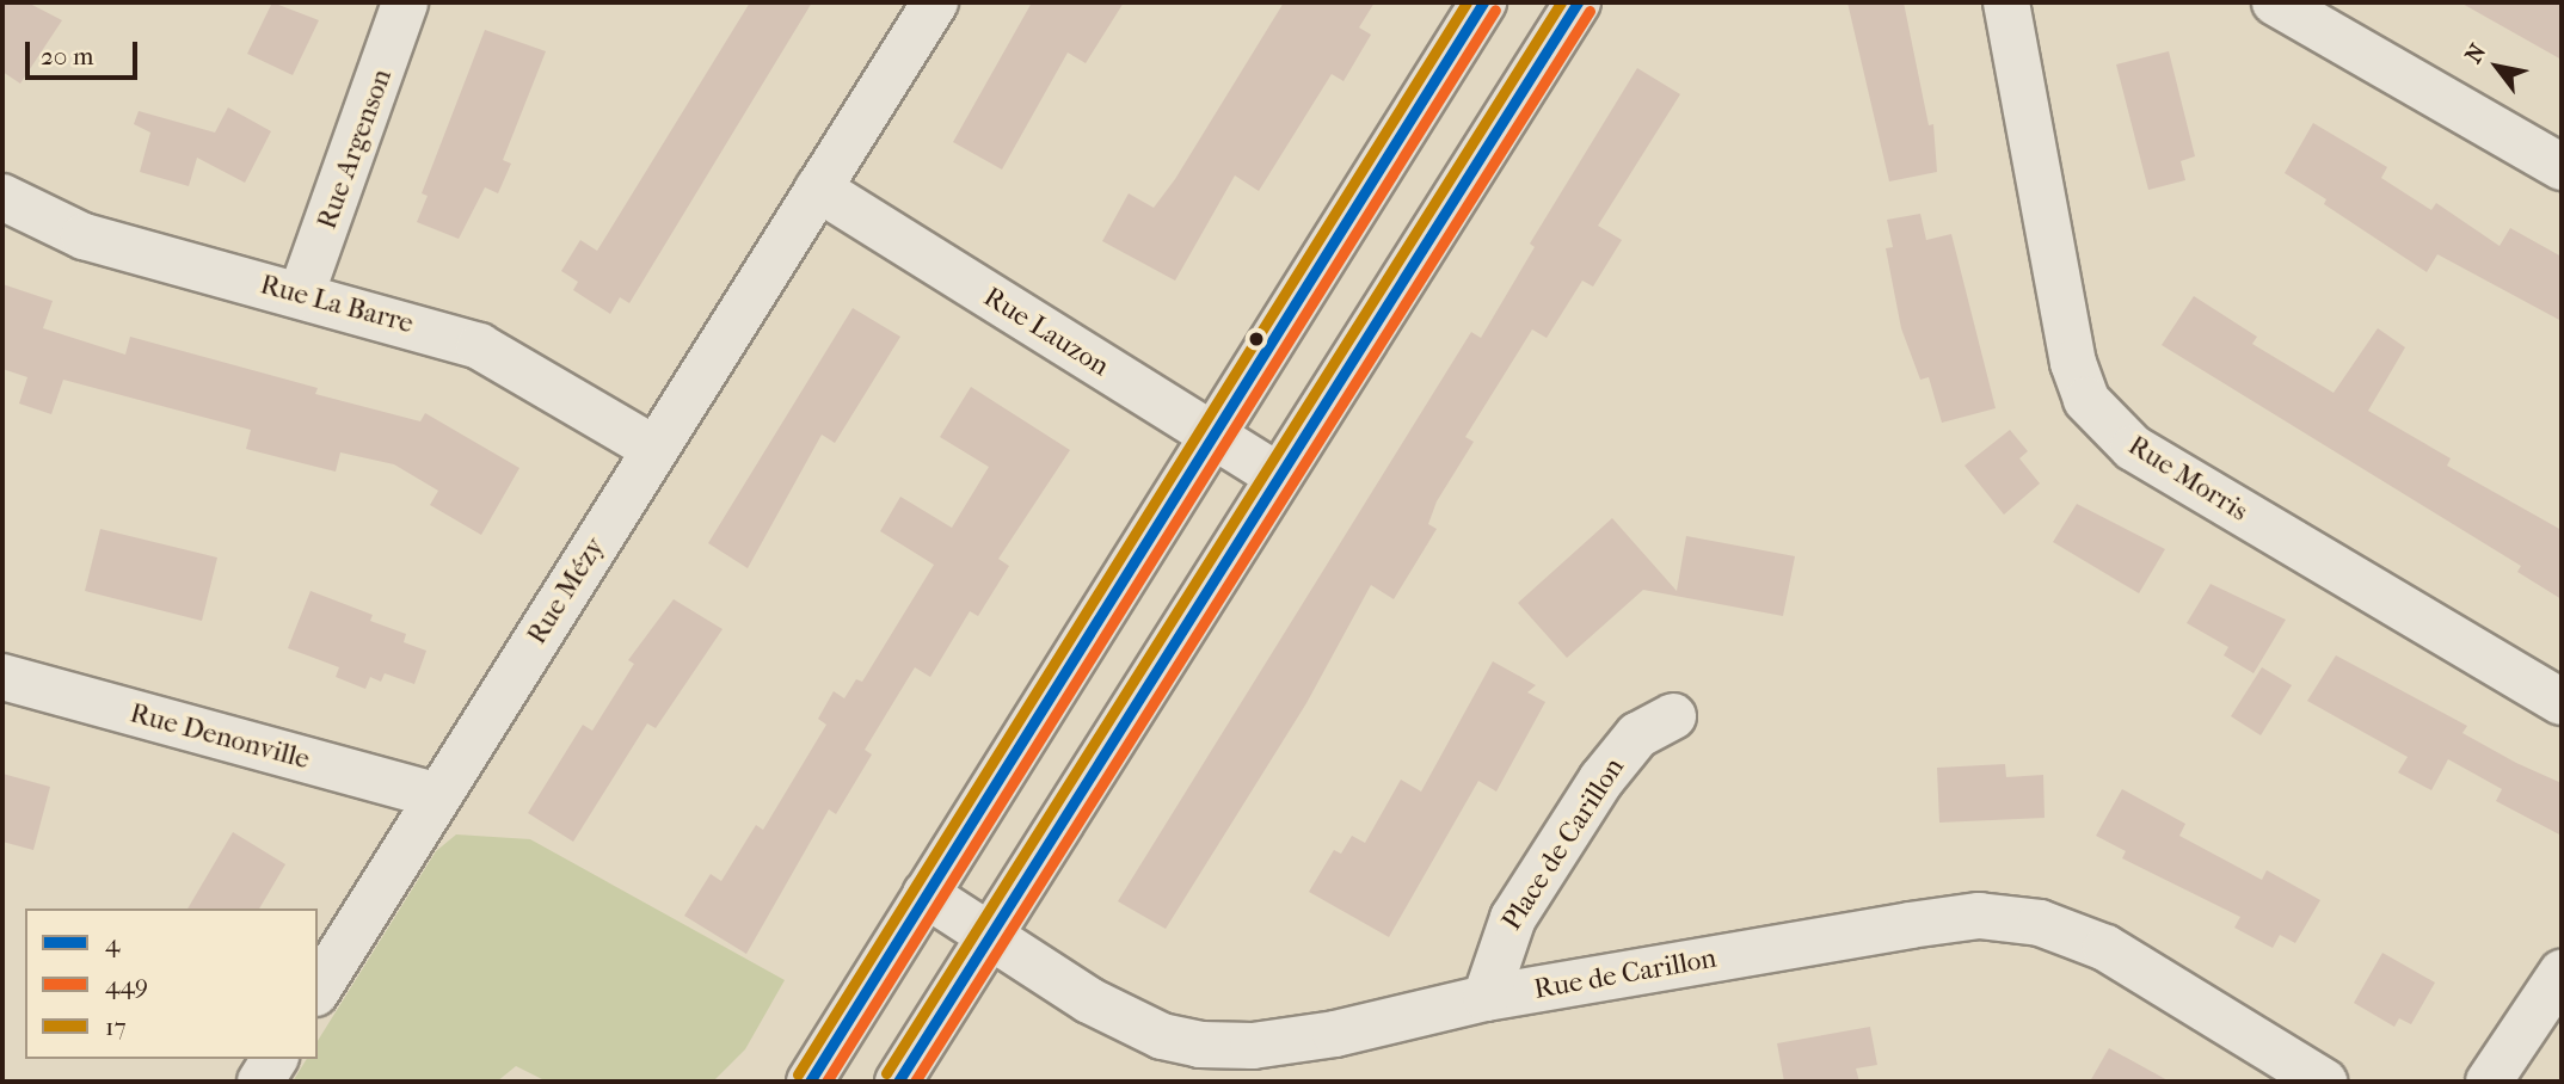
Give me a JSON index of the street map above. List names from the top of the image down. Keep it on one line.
{"streets":{"street":["Rue Argenson","Rue La Barre","Rue Lauzon","Rue Morris","Rue Mézy","Rue Denonville","Place de Carillon","Rue de Carillon"]},"crossings":[["Rue Argenson","Rue La Barre"],["Rue La Barre","Rue Mézy"],["Rue Lauzon","Rue Mézy"],["Rue Mézy","Rue Denonville"],["Place de Carillon","Rue de Carillon"]],"lines":["transit line 4","transit line 17","transit line 449"],"legend":["4","449","17"],"scale_bar":"20 m","north":"top left"}
